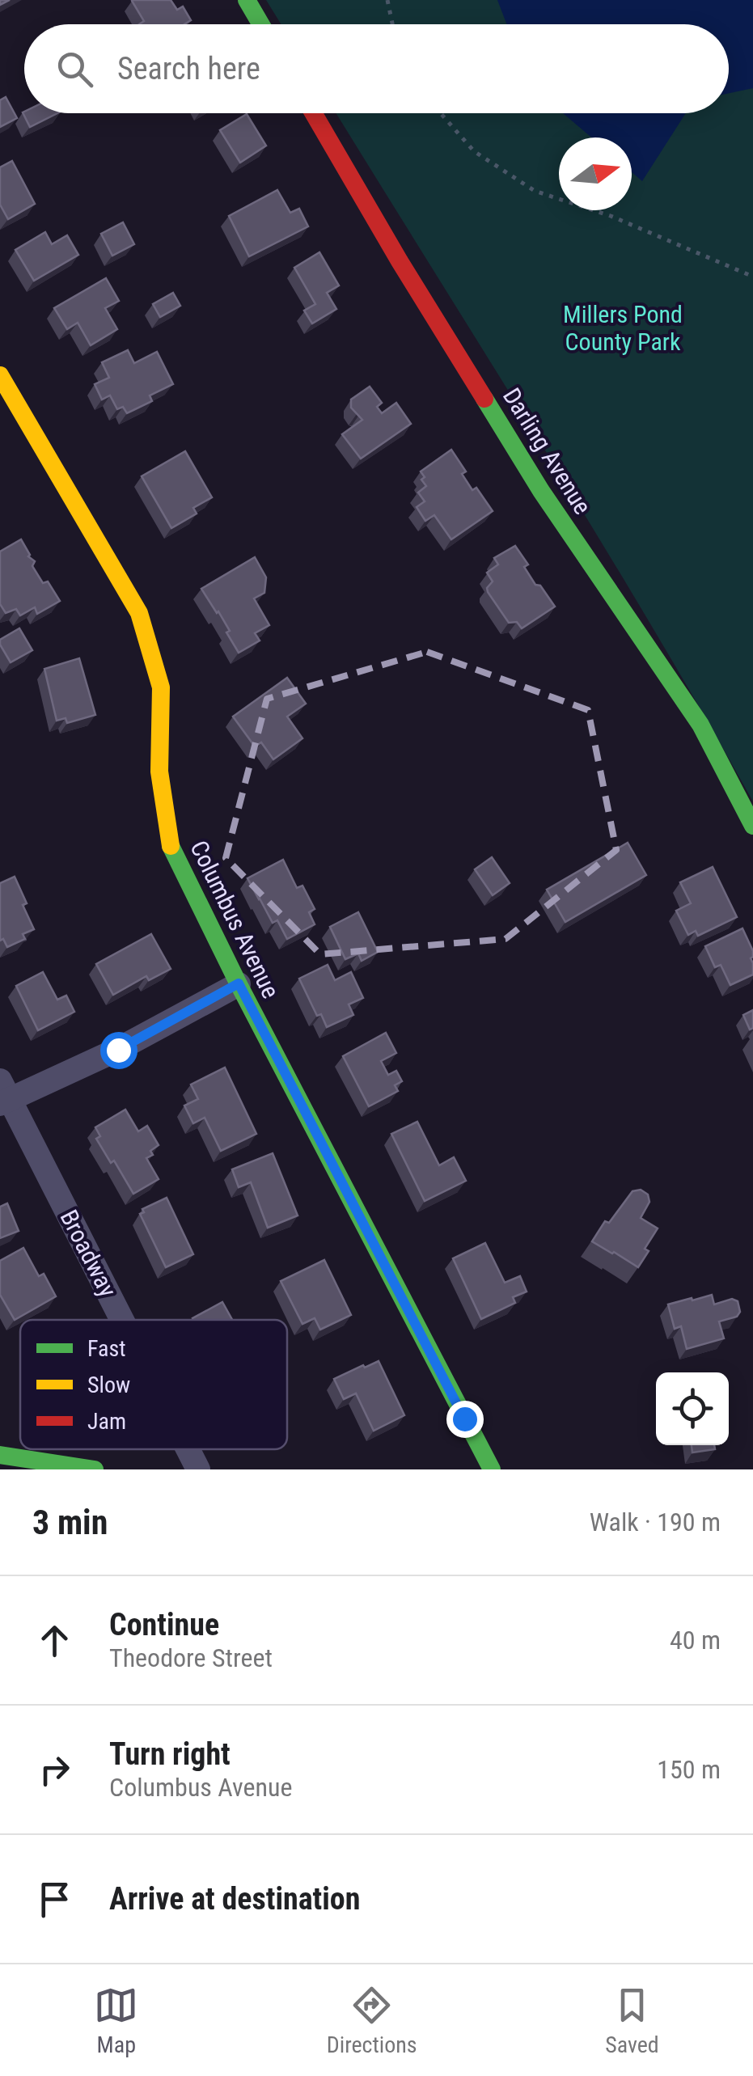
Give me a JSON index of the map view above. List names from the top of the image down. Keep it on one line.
{"streets":{"street":["Darling Avenue","Columbus Avenue","Broadway"]},"parks":["Millers Pond County Park"],"legend":["Fast","Slow","Jam"],"north":"right","page":{"search":"Search here","heading":["3 min","Walk · 190 m"],"list":[["Continue","Theodore Street","40 m"],["Turn right","Columbus Avenue","150 m"],"Arrive at destination"],"nav":["Map","Directions","Saved"]}}
